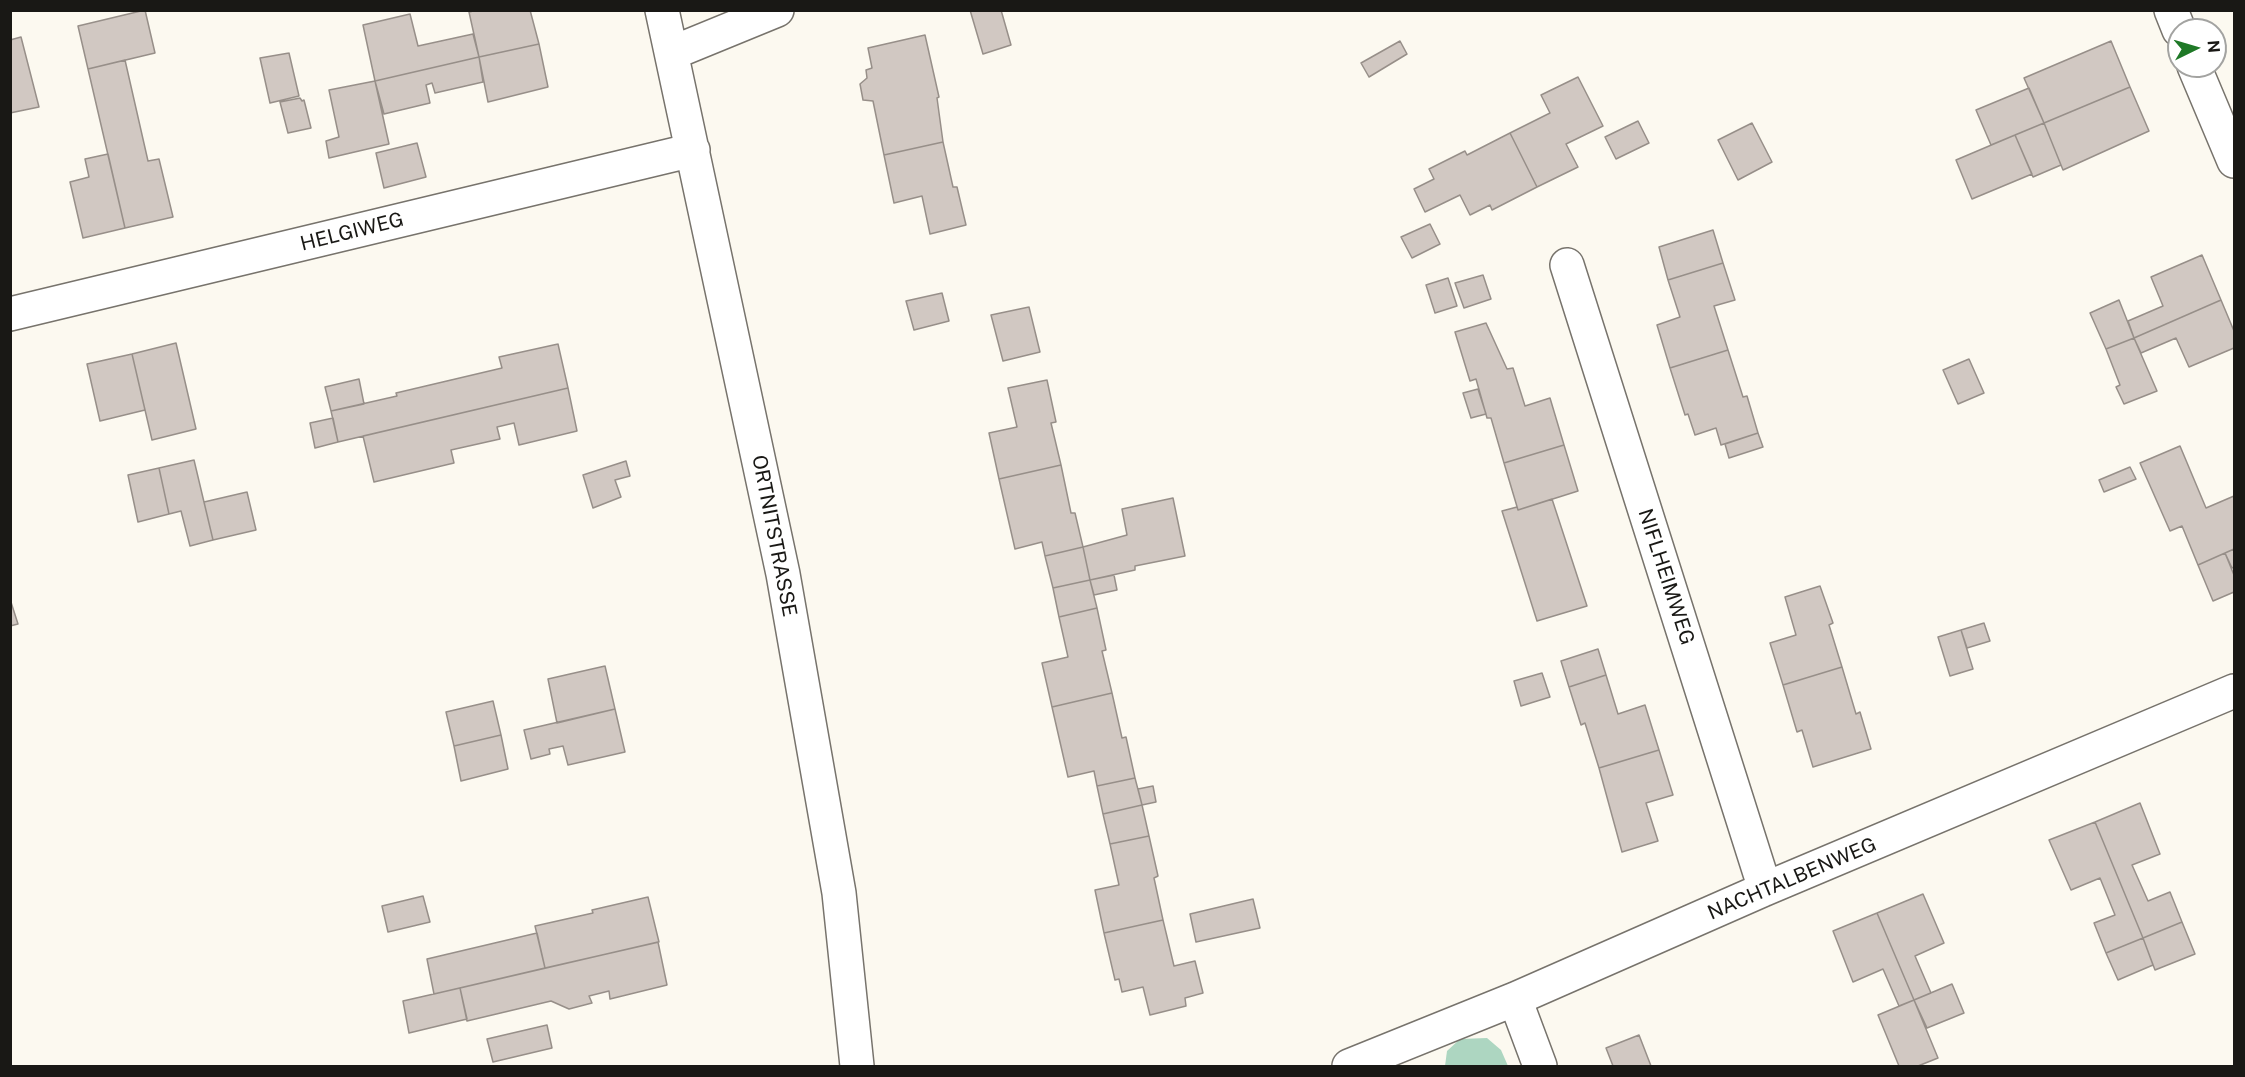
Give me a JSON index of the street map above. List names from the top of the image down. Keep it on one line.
{"streets":{"street":["HELGIWEG","ORTNITSTRASSE","NIFLHEIMWEG","NACHTALBENWEG"]},"crossings":[["HELGIWEG","ORTNITSTRASSE"],["NIFLHEIMWEG","NACHTALBENWEG"]],"north":"right"}
